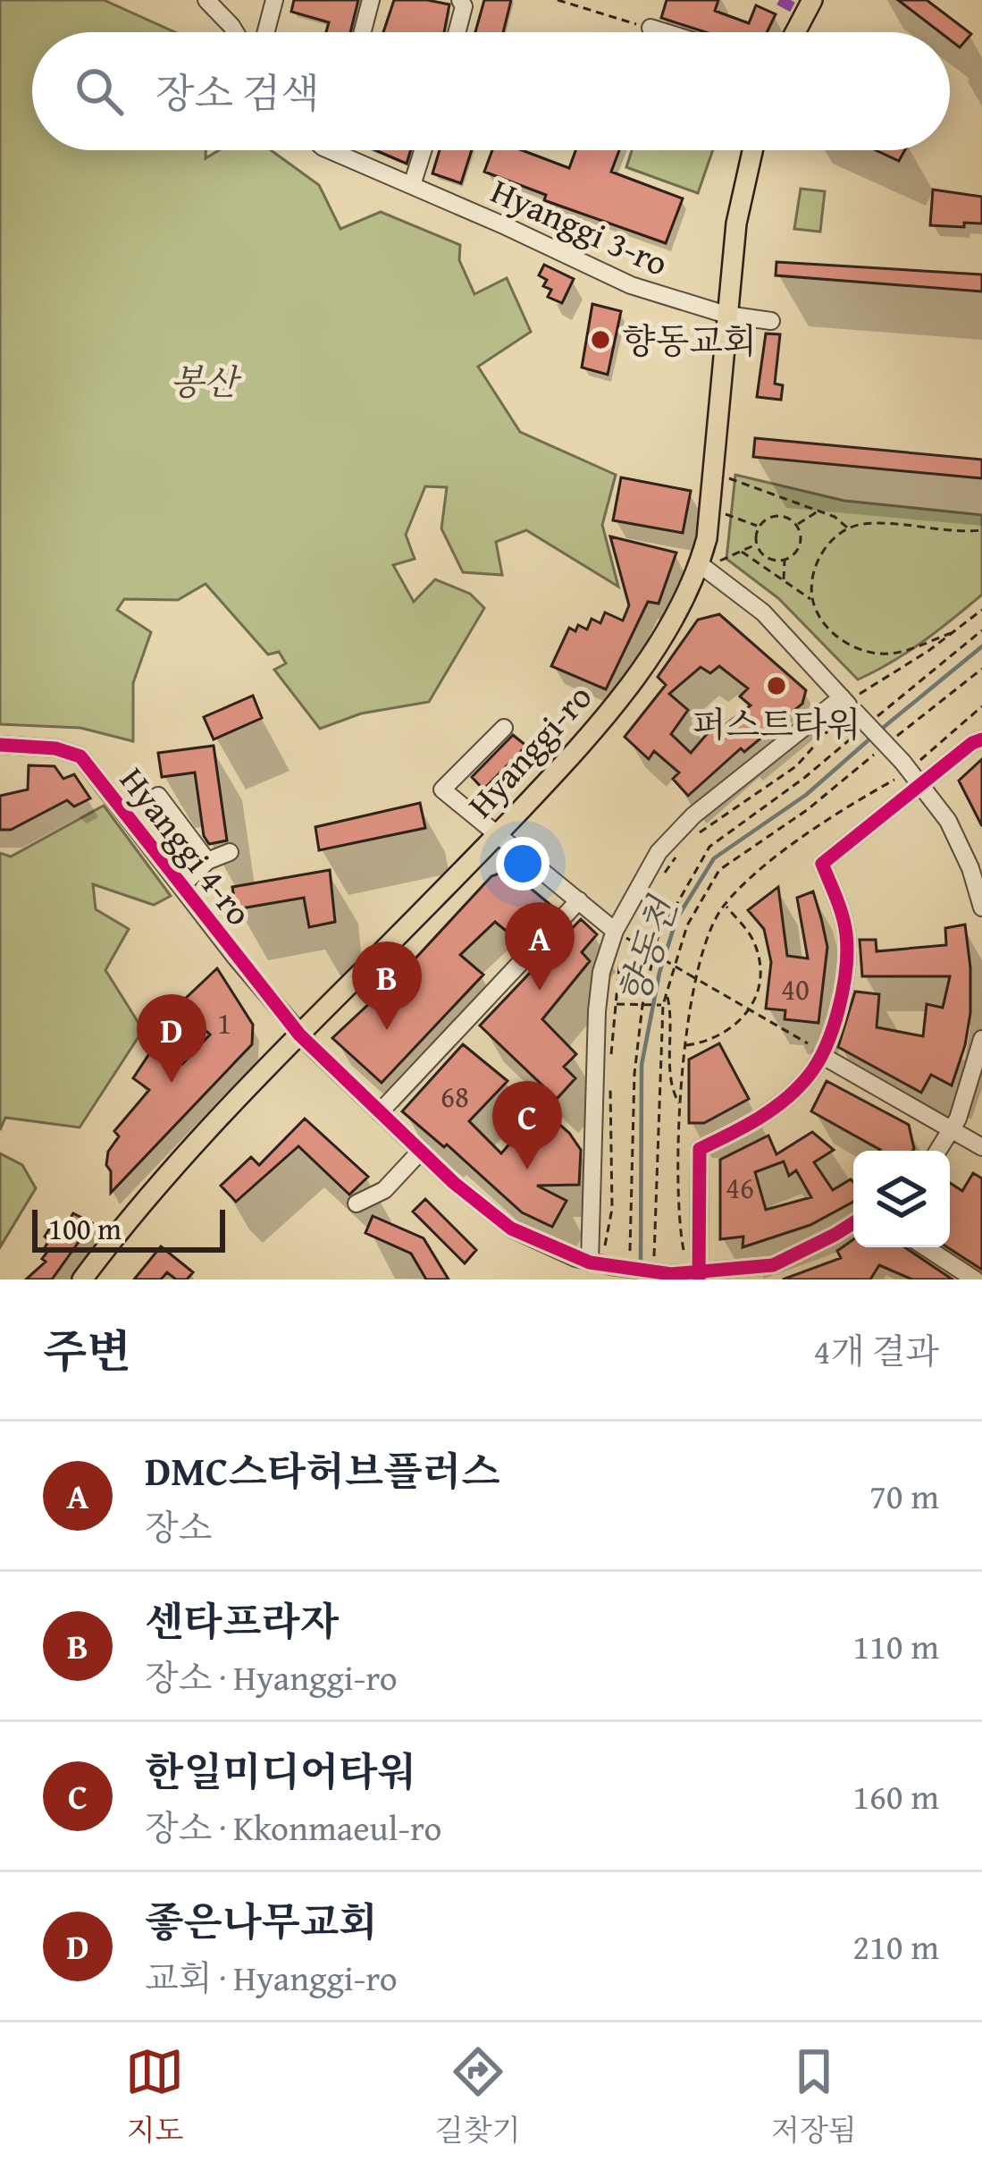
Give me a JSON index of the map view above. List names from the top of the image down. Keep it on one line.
{"streets":{"main road":["Hyanggi-ro"],"street":["Hyanggi 3-ro","Hyanggi 4-ro"]},"crossings":[["Hyanggi 3-ro","Hyanggi-ro"],["Hyanggi-ro","Hyanggi 4-ro"]],"water":["향동천"],"parks":["봉산"],"places":["향동교회","퍼스트타워"],"house_numbers":["40","1","68","46"],"scale_bar":"100 m","page":{"search":"장소 검색","pins":["A","B","D","C"],"scale":"100 m","heading":["주변","4개 결과"],"list":[{"mark":"A","name":"DMC스타허브플러스","note":"장소","value":"70 m"},{"mark":"B","name":"센타프라자","note":"장소 · Hyanggi-ro","value":"110 m"},{"mark":"C","name":"한일미디어타워","note":"장소 · Kkonmaeul-ro","value":"160 m"},{"mark":"D","name":"좋은나무교회","note":"교회 · Hyanggi-ro","value":"210 m"}],"nav":["지도","길찾기","저장됨"]}}
